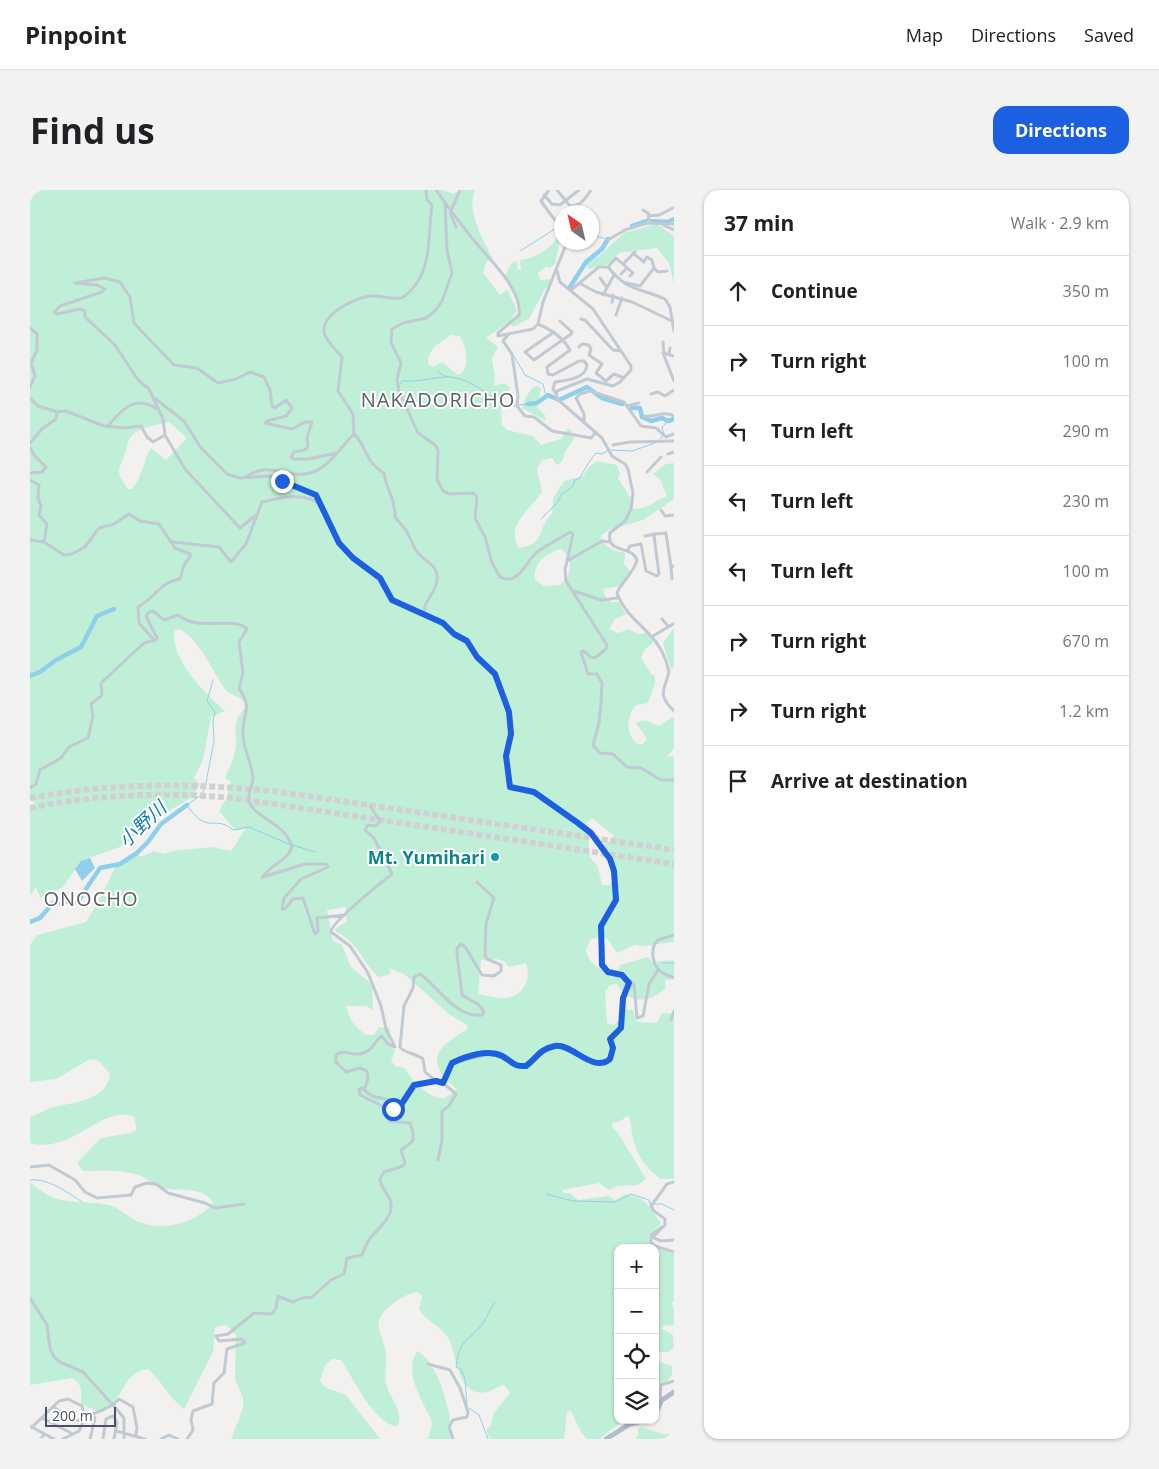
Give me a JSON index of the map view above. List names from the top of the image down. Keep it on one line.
{"districts":["NAKADORICHO","ONOCHO"],"water":["小野川"],"places":["Mt. Yumihari"],"scale_bar":"200 m","north":"top left","page":{"header":"Pinpoint","nav":["Map","Directions","Saved"],"buttons":"Directions","title":"Find us","heading":["37 min","Walk · 2.9 km"],"list":[["Continue","350 m"],["Turn right","100 m"],["Turn left","290 m"],["Turn left","230 m"],["Turn left","100 m"],["Turn right","670 m"],["Turn right","1.2 km"],"Arrive at destination"],"map_buttons":["+","−"],"scale":"200 m"}}
